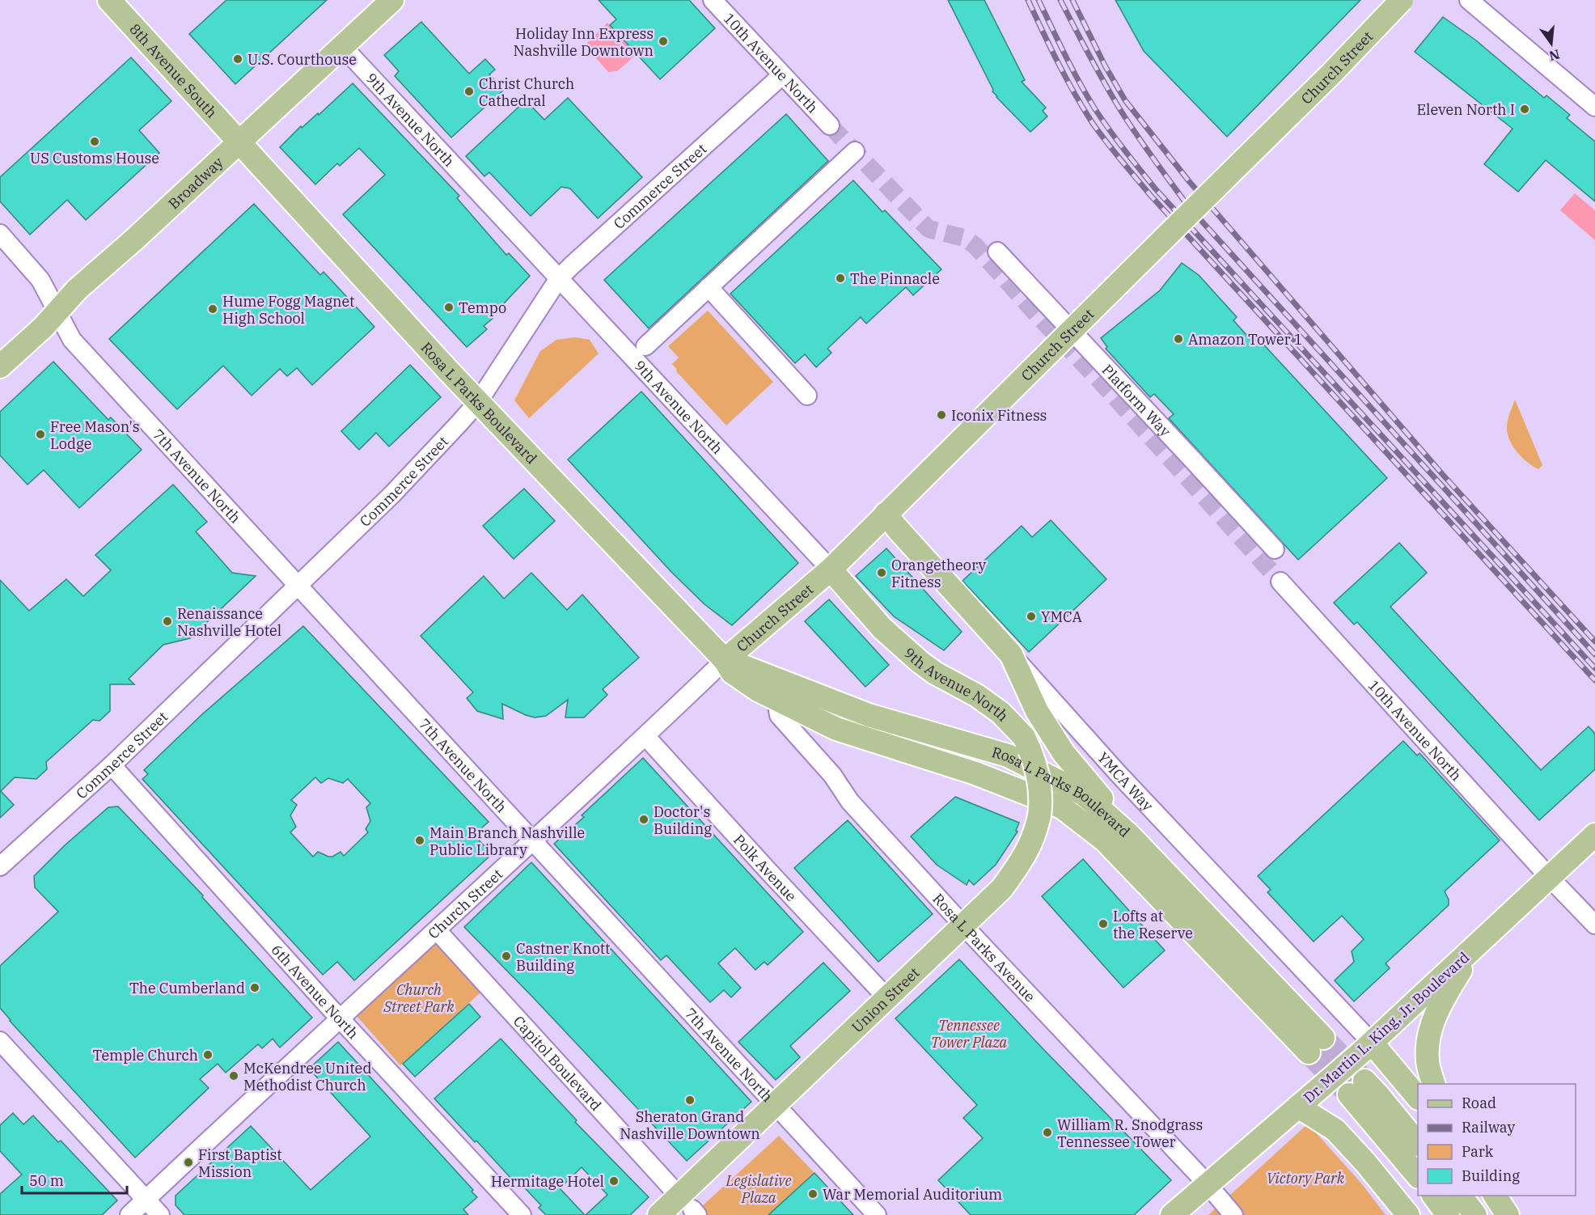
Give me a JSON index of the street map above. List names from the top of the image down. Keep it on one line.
{"streets":{"main road":["Church Street","8th Avenue South","9th Avenue North","Broadway","Rosa L Parks Boulevard","YMCA Way","Union Street","Dr. Martin L. King, Jr. Boulevard"],"street":["10th Avenue North","Commerce Street","Platform Way","7th Avenue North","Polk Avenue","Rosa L Parks Avenue","6th Avenue North","Capitol Boulevard"]},"crossings":[["10th Avenue North","Commerce Street"],["10th Avenue North","Dr. Martin L. King, Jr. Boulevard"],["Church Street","9th Avenue North"],["Church Street","Platform Way"],["Church Street","Rosa L Parks Boulevard"],["Church Street","7th Avenue North"],["Church Street","YMCA Way"],["Church Street","Polk Avenue"],["Church Street","6th Avenue North"],["Church Street","Capitol Boulevard"],["8th Avenue South","Broadway"],["8th Avenue South","Rosa L Parks Boulevard"],["9th Avenue North","Broadway"],["9th Avenue North","Commerce Street"],["9th Avenue North","Union Street"],["Broadway","Rosa L Parks Boulevard"],["Broadway","7th Avenue North"],["Commerce Street","Rosa L Parks Boulevard"],["Commerce Street","7th Avenue North"],["Commerce Street","6th Avenue North"],["Rosa L Parks Boulevard","Rosa L Parks Avenue"],["7th Avenue North","Union Street"],["YMCA Way","Dr. Martin L. King, Jr. Boulevard"],["Polk Avenue","Union Street"],["Rosa L Parks Avenue","Union Street"],["Rosa L Parks Avenue","Dr. Martin L. King, Jr. Boulevard"],["Union Street","Capitol Boulevard"]],"parks":["Church Street Park","Tennessee Tower Plaza","Victory Park","Legislative Plaza"],"places":["Holiday Inn Express Nashville Downtown","U.S. Courthouse","Christ Church Cathedral","Eleven North I","US Customs House","The Pinnacle","Tempo","Hume Fogg Magnet High School","Amazon Tower 1","Iconix Fitness","Free Mason's Lodge","Orangetheory Fitness","YMCA","Renaissance Nashville Hotel","Doctor's Building","Main Branch Nashville Public Library","Lofts at the Reserve","Castner Knott Building","The Cumberland","Temple Church","McKendree United Methodist Church","Sheraton Grand Nashville Downtown","William R. Snodgrass Tennessee Tower","First Baptist Mission","Hermitage Hotel","War Memorial Auditorium"],"legend":["Road","Railway","Park","Building"],"scale_bar":"50 m","north":"bottom"}
